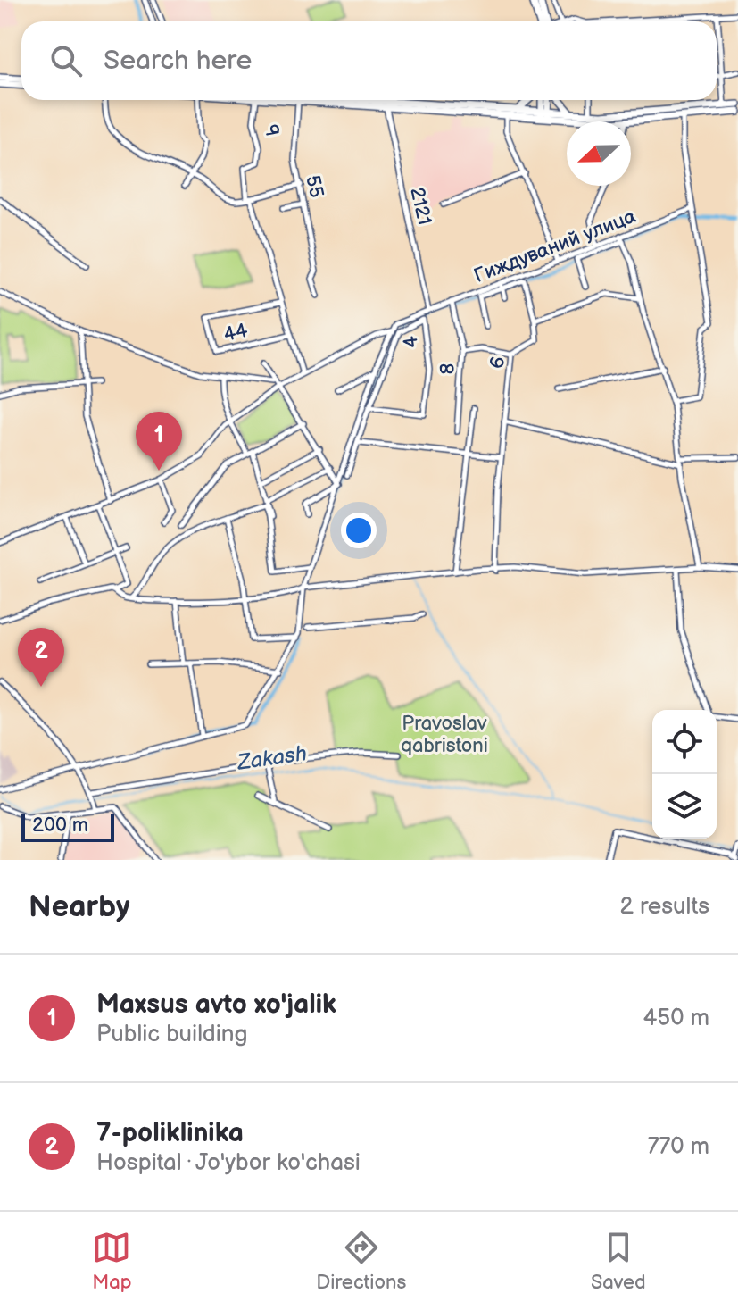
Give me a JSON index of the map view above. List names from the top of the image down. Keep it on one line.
{"streets":{"street":["9","55","2121","Гиждуваний улица","44","4","6","8"]},"crossings":[["9","44"],["2121","Гиждуваний улица"],["2121","4"],["Гиждуваний улица","4"],["Гиждуваний улица","8"]],"water":["Zakash"],"parks":["Pravoslav qabristoni"],"scale_bar":"200 m","north":"left","page":{"search":"Search here","pins":["1","2"],"scale":"200 m","heading":["Nearby","2 results"],"list":[{"mark":"1","name":"Maxsus avto xo'jalik","note":"Public building","value":"450 m"},{"mark":"2","name":"7-poliklinika","note":"Hospital · Jo'ybor ko'chasi","value":"770 m"}],"nav":["Map","Directions","Saved"]}}
